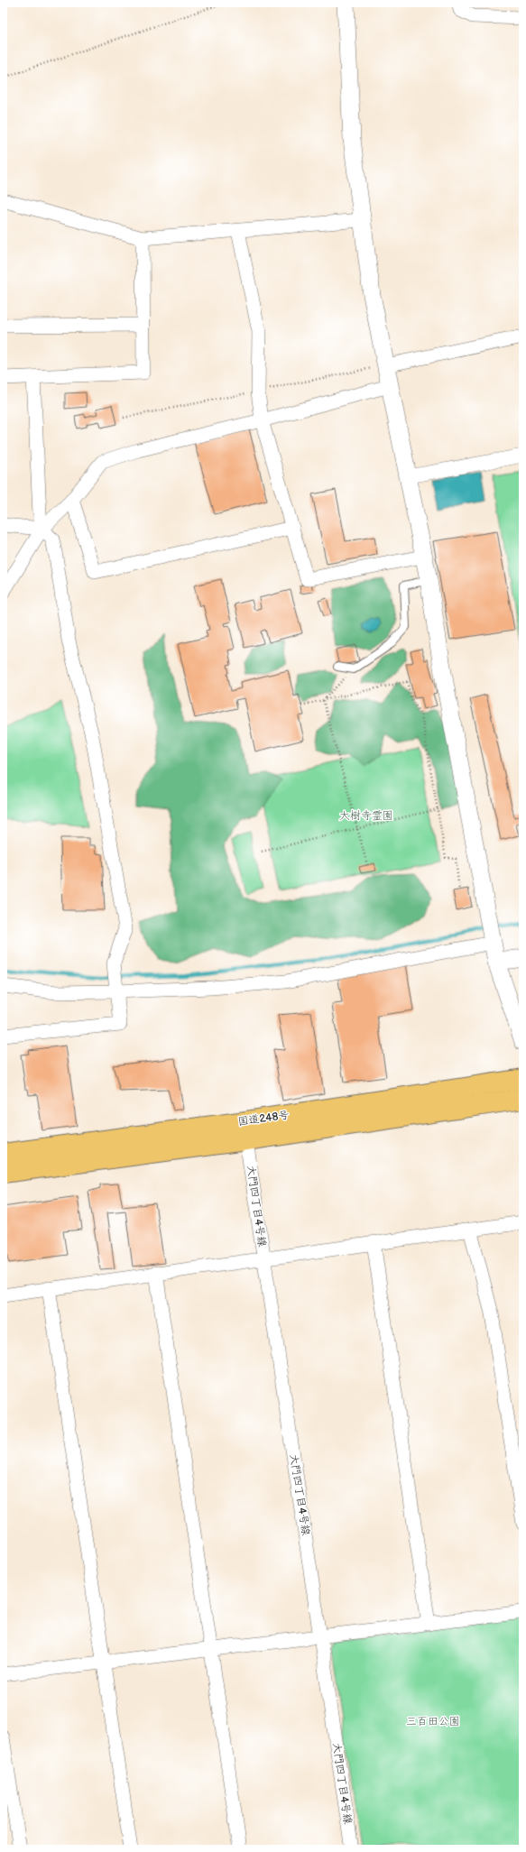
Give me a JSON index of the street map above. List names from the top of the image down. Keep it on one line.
{"streets":{"highway":["国道248号"],"street":["大門四丁目4号線"]},"crossings":[["国道248号","大門四丁目4号線"]],"parks":["大樹寺霊園","三百田公園"]}
